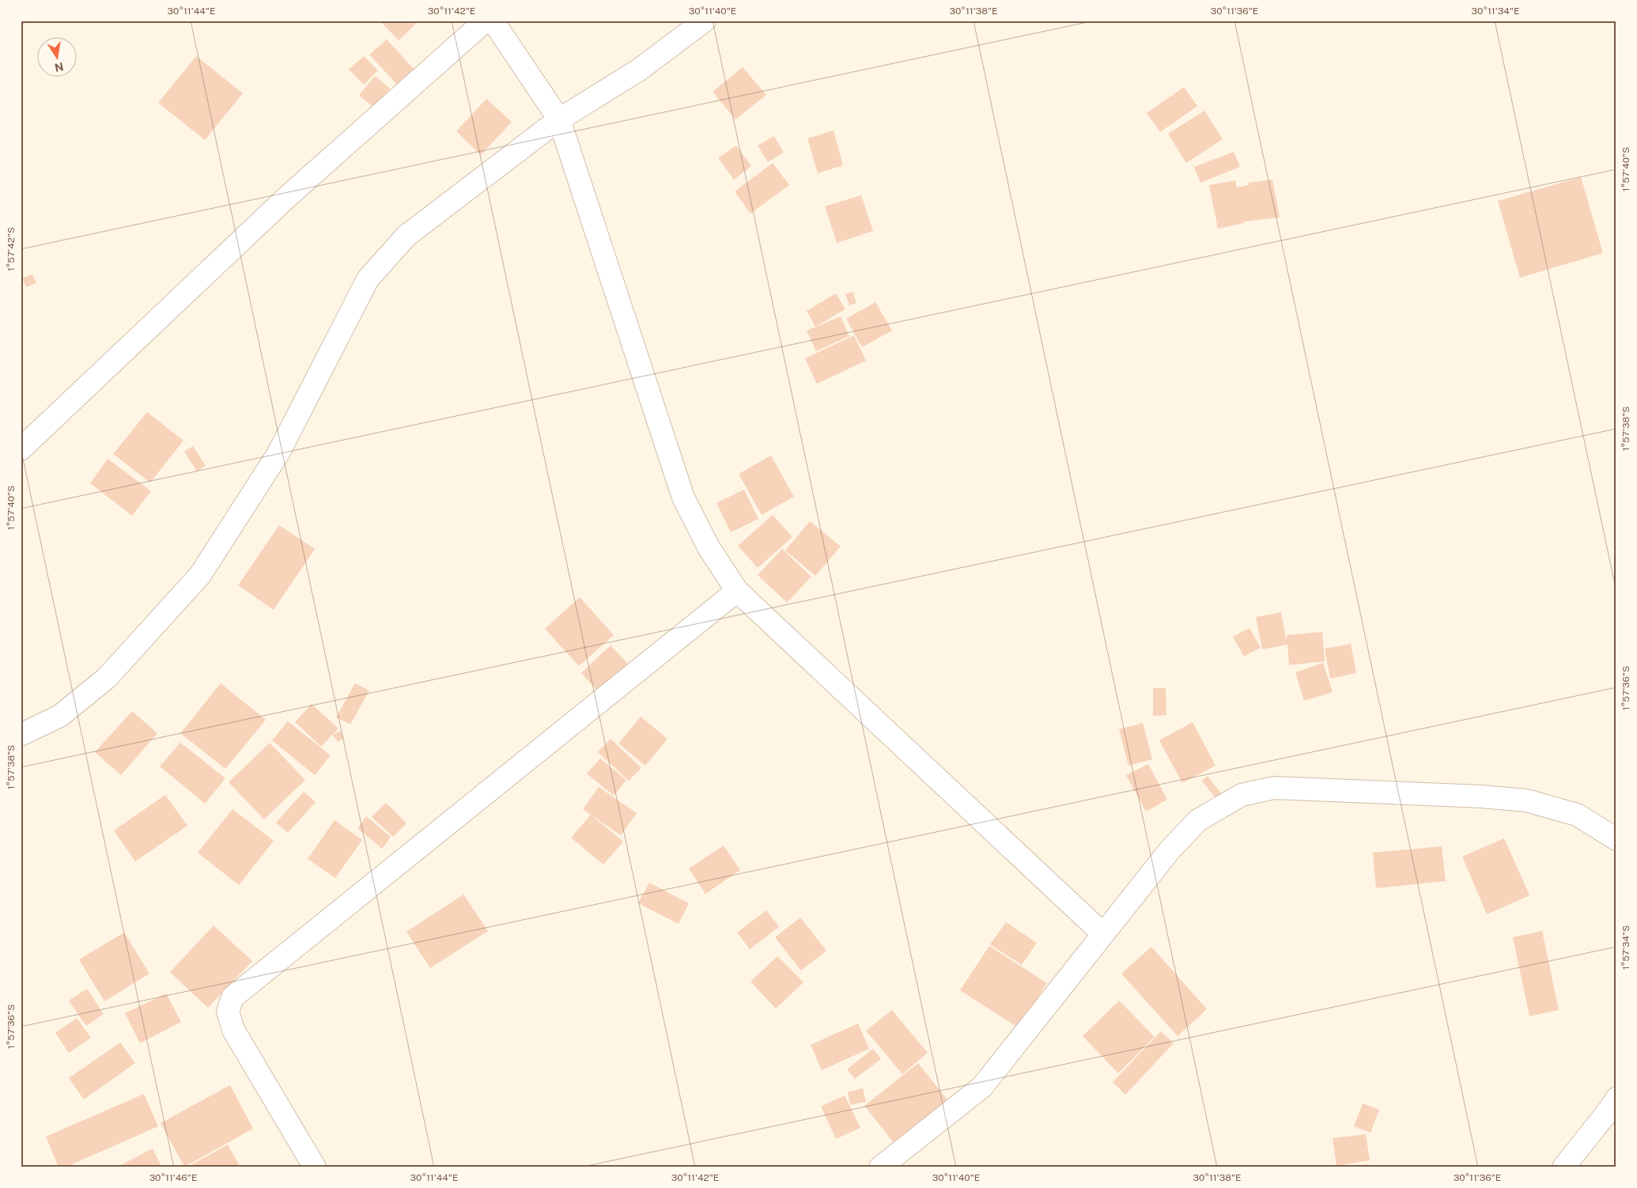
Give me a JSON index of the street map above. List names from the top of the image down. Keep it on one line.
{"north":"bottom","coordinates":["30°11'44\"E","30°11'42\"E","30°11'40\"E","30°11'38\"E","30°11'36\"E","30°11'34\"E","1°57'40\"S","1°57'42\"S","1°57'38\"S","1°57'36\"S","1°57'34\"S","30°11'46\"E"]}
